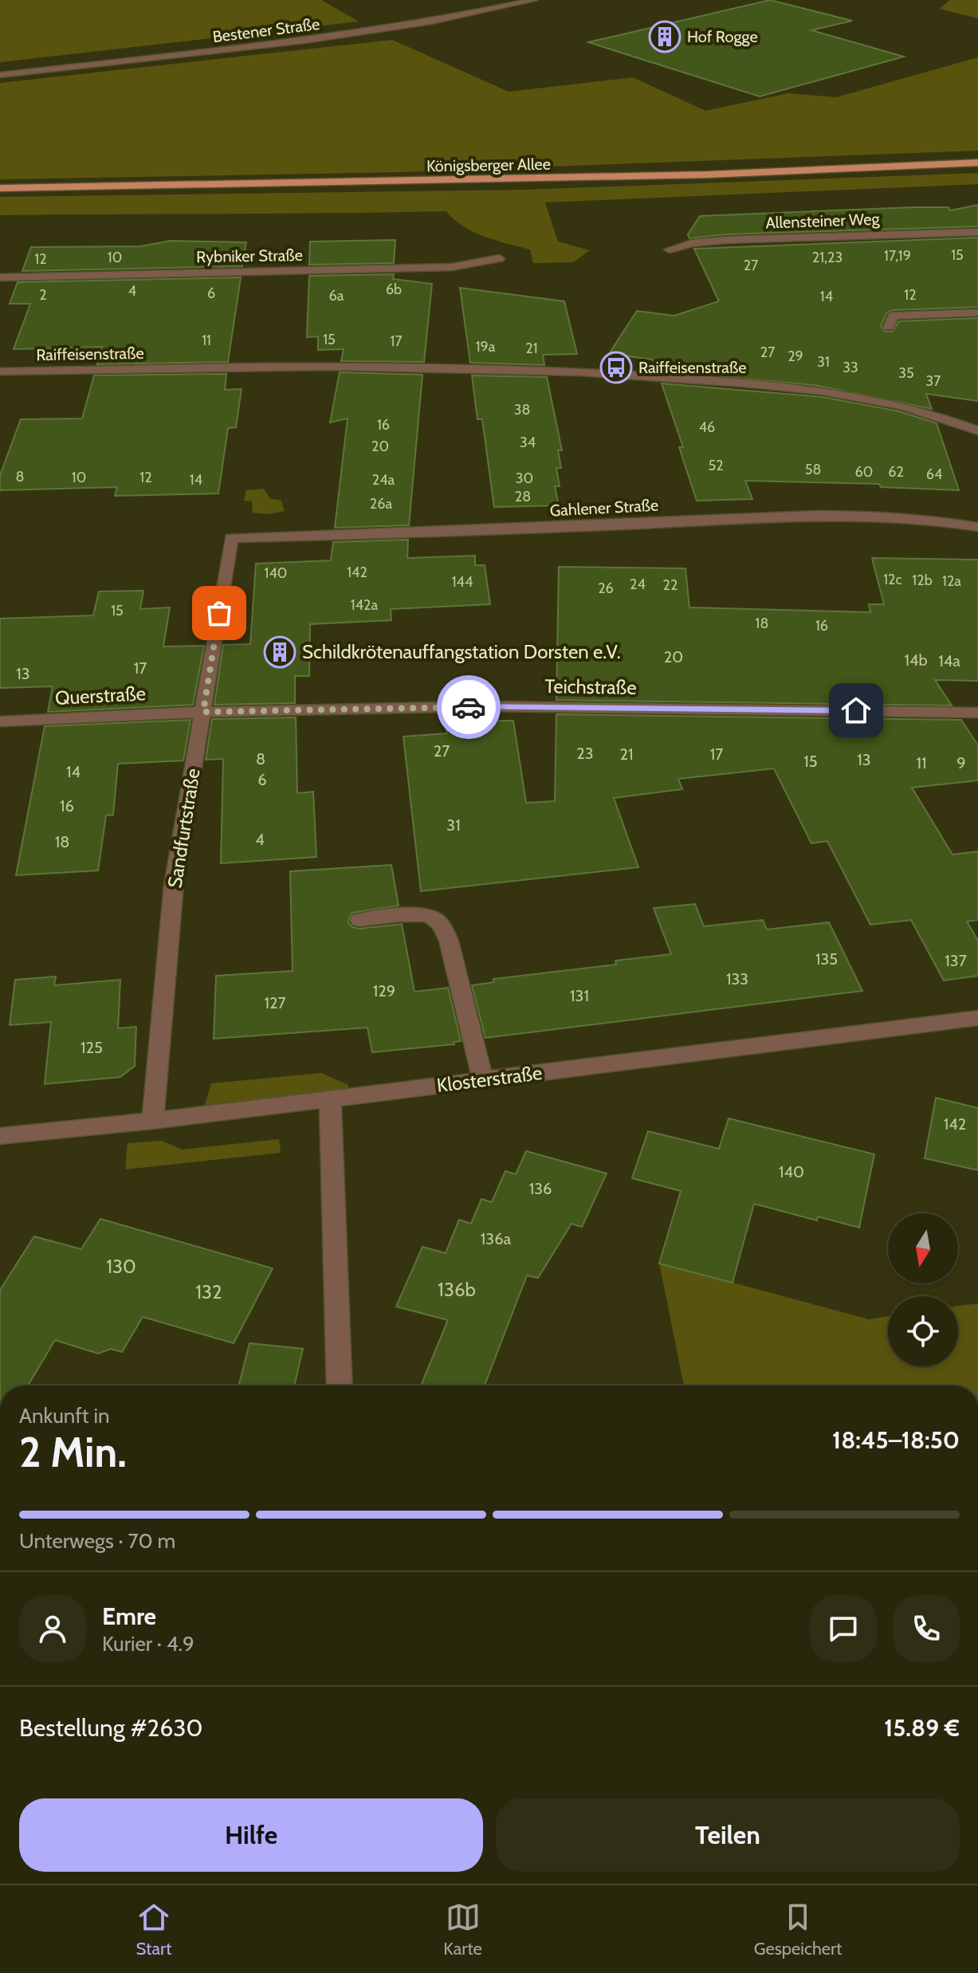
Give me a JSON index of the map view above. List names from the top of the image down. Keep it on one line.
{"streets":{"main road":["Königsberger Allee"],"street":["Bestener Straße","Allensteiner Weg","Rybniker Straße","Raiffeisenstraße","Gahlener Straße","Teichstraße","Querstraße","Sandfurtstraße","Klosterstraße"]},"crossings":[["Gahlener Straße","Sandfurtstraße"],["Teichstraße","Querstraße"],["Teichstraße","Sandfurtstraße"],["Querstraße","Sandfurtstraße"],["Sandfurtstraße","Klosterstraße"]],"places":{"building":["Hof Rogge","Schildkrötenauffangstation Dorsten e.V."],"bus stop":["Raiffeisenstraße"]},"house_numbers":["15","17,19","10","21,23","12","27","6b","4","6","2","12","6a","14","15","11","17","19a","21","27","29","31","33","35","37","38","16","46","34","20","52","58","60","62","64","8","10","12","30","14","24a","28","26a","142","140","12c","12b","12a","144","24","22","26","142a","15","18","16","20","14b","14a","17","13","27","23","21","17","8","13","15","11","9","14","6","16","31","4","18","135","137","133","129","131","127","125","142","140","136","136a","130","136b","132"],"north":"bottom","page":{"heading":["2 Min.","Ankunft in","18:45–18:50"],"panel":["Emre","Kurier · 4.9","Bestellung #2630","15.89 €"],"bar":"Unterwegs · 70 m","buttons":["Hilfe","Teilen"],"tabs":["Start","Karte","Gespeichert"]}}
